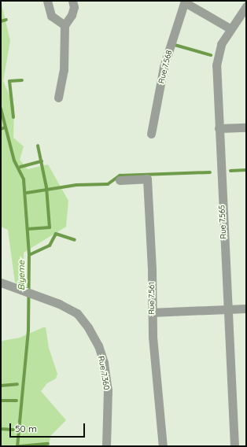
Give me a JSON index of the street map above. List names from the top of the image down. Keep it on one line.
{"streets":{"street":["Rue 7.568","Rue 7.565","Rue 7.561","Rue 7.360"]},"water":["Biyeme"],"scale_bar":"50 m"}
